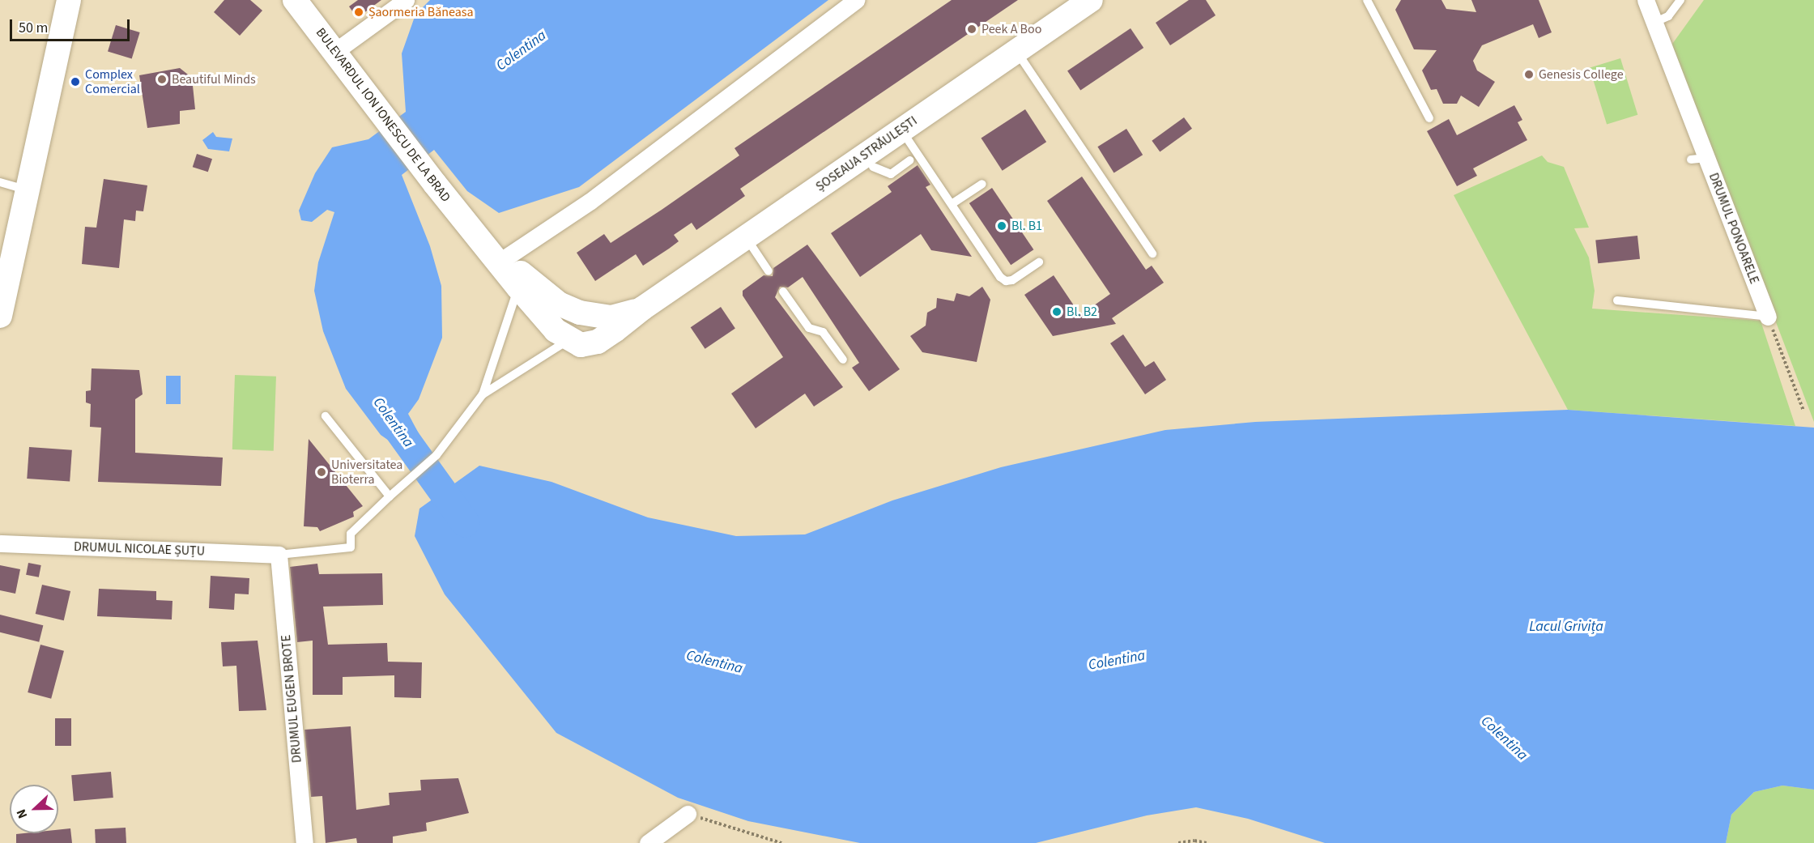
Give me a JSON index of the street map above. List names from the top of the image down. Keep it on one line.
{"streets":{"street":["BULEVARDUL ION IONESCU DE LA BRAD","ȘOSEAUA STRĂULEȘTI","DRUMUL PONOARELE","DRUMUL NICOLAE ȘUȚU","DRUMUL EUGEN BROTE"]},"crossings":[["BULEVARDUL ION IONESCU DE LA BRAD","ȘOSEAUA STRĂULEȘTI"],["DRUMUL NICOLAE ȘUȚU","DRUMUL EUGEN BROTE"]],"water":["Colentina","Lacul Grivița"],"places":["Șaormeria Băneasa","Peek A Boo","Genesis College","Beautiful Minds","Complex Comercial","Bl. B1","Bl. B2","Universitatea Bioterra"],"scale_bar":"50 m","north":"left"}
